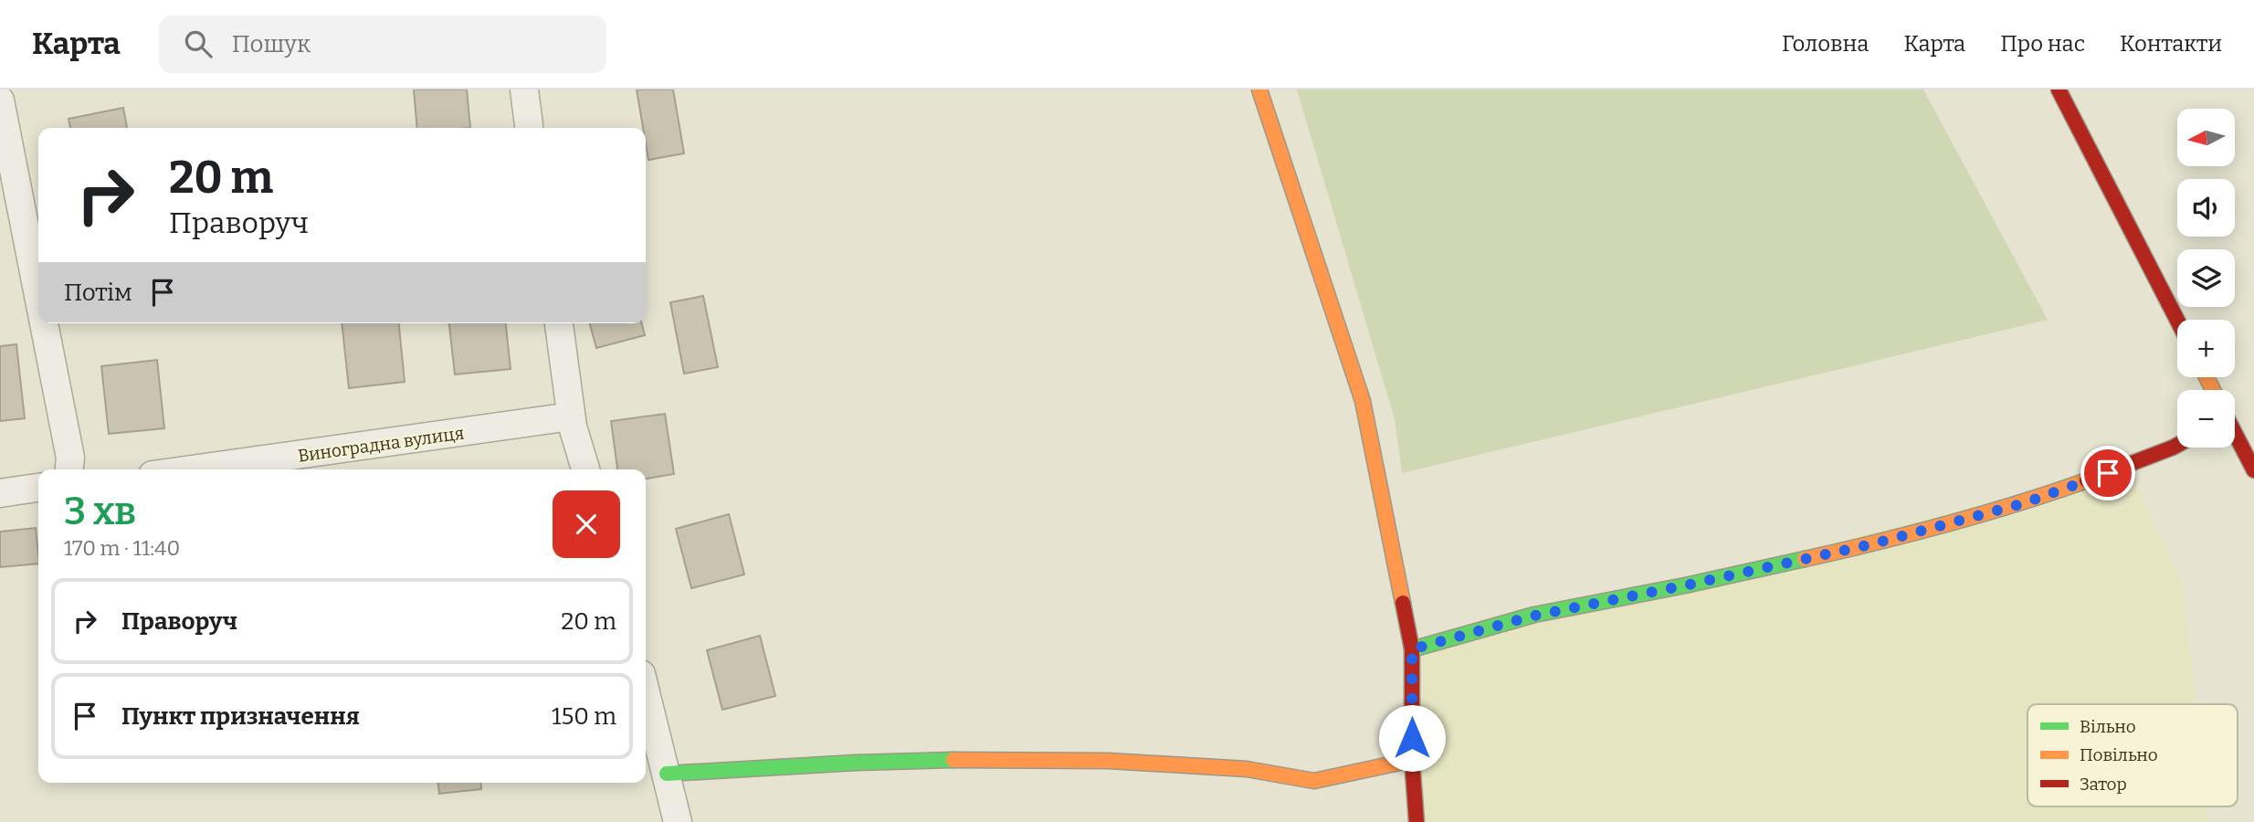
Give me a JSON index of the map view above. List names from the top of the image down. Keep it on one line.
{"streets":{"street":["Виноградна вулиця"]},"legend":["Вільно","Повільно","Затор"],"north":"left","page":{"header":"Карта","search":"Пошук","nav":["Головна","Карта","Про нас","Контакти"],"map_buttons":["+","−"],"turn":["20 m","Праворуч"],"then":"Потім","heading":["3 хв","170 m · 11:40"],"list":[{"name":"Праворуч","value":"20 m"},{"name":"Пункт призначення","value":"150 m"}]}}
